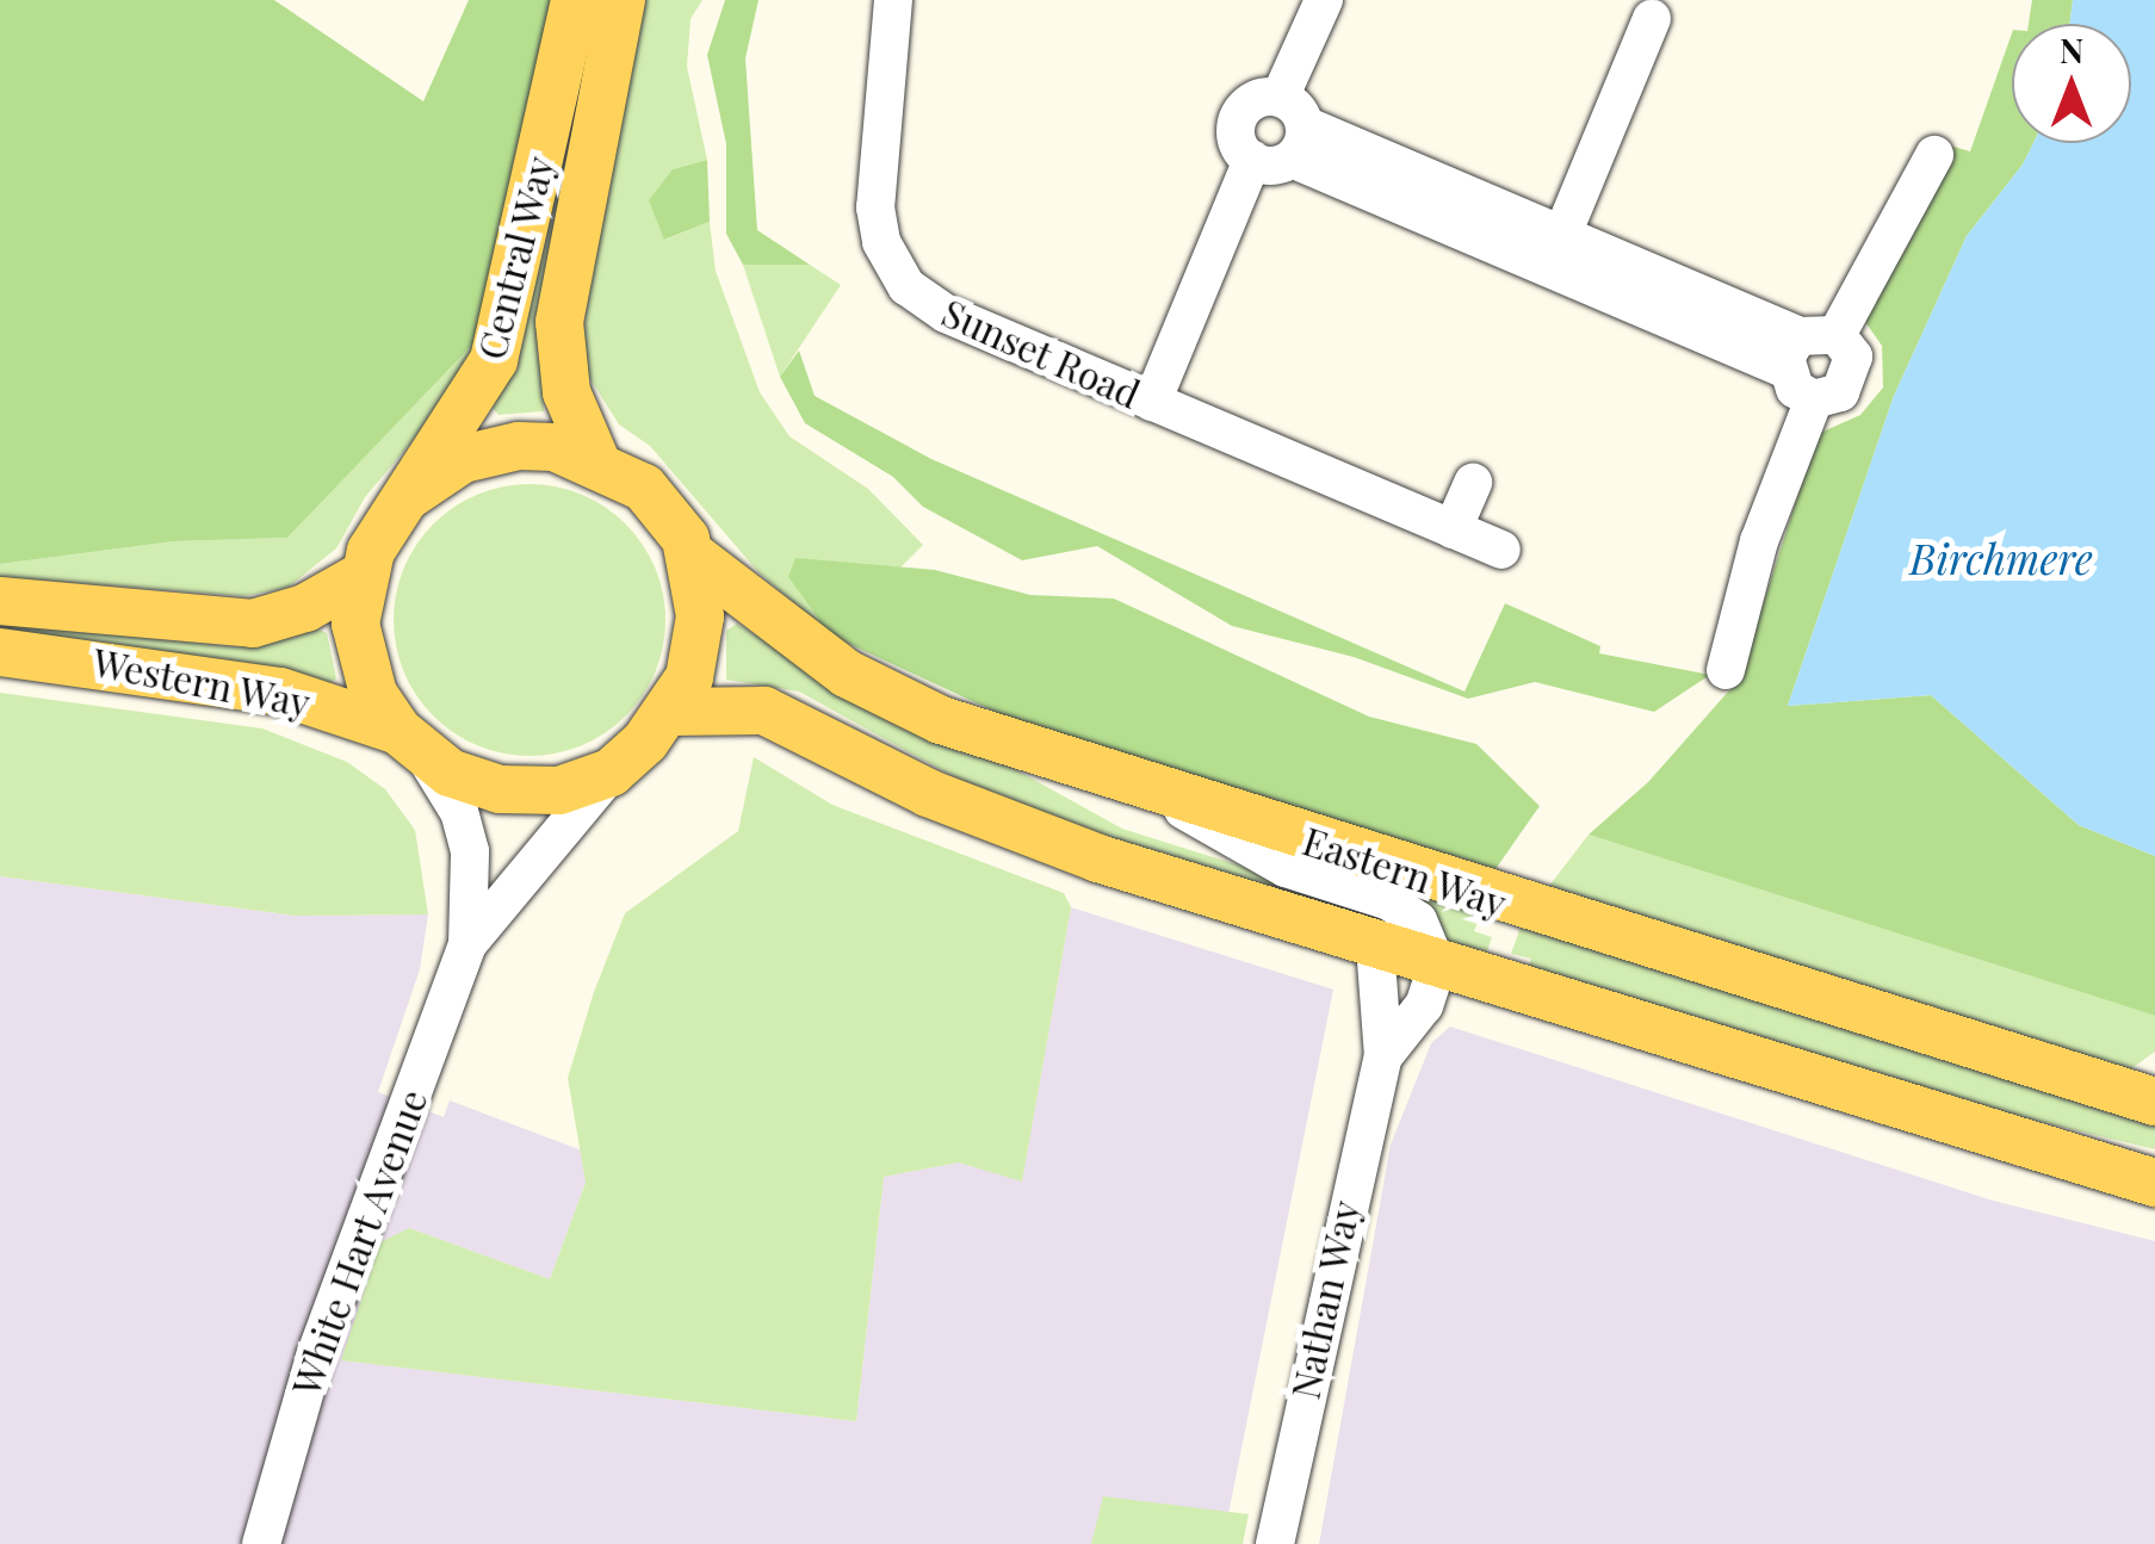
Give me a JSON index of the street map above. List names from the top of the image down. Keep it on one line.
{"streets":{"main road":["Central Way","Western Way","Eastern Way"],"street":["Sunset Road","White Hart Avenue","Nathan Way"]},"crossings":[["Central Way","Western Way"],["Central Way","Eastern Way"],["Central Way","White Hart Avenue"],["Western Way","Eastern Way"],["Western Way","White Hart Avenue"],["Eastern Way","White Hart Avenue"],["Eastern Way","Nathan Way"]],"water":["Birchmere"],"north":"top"}
